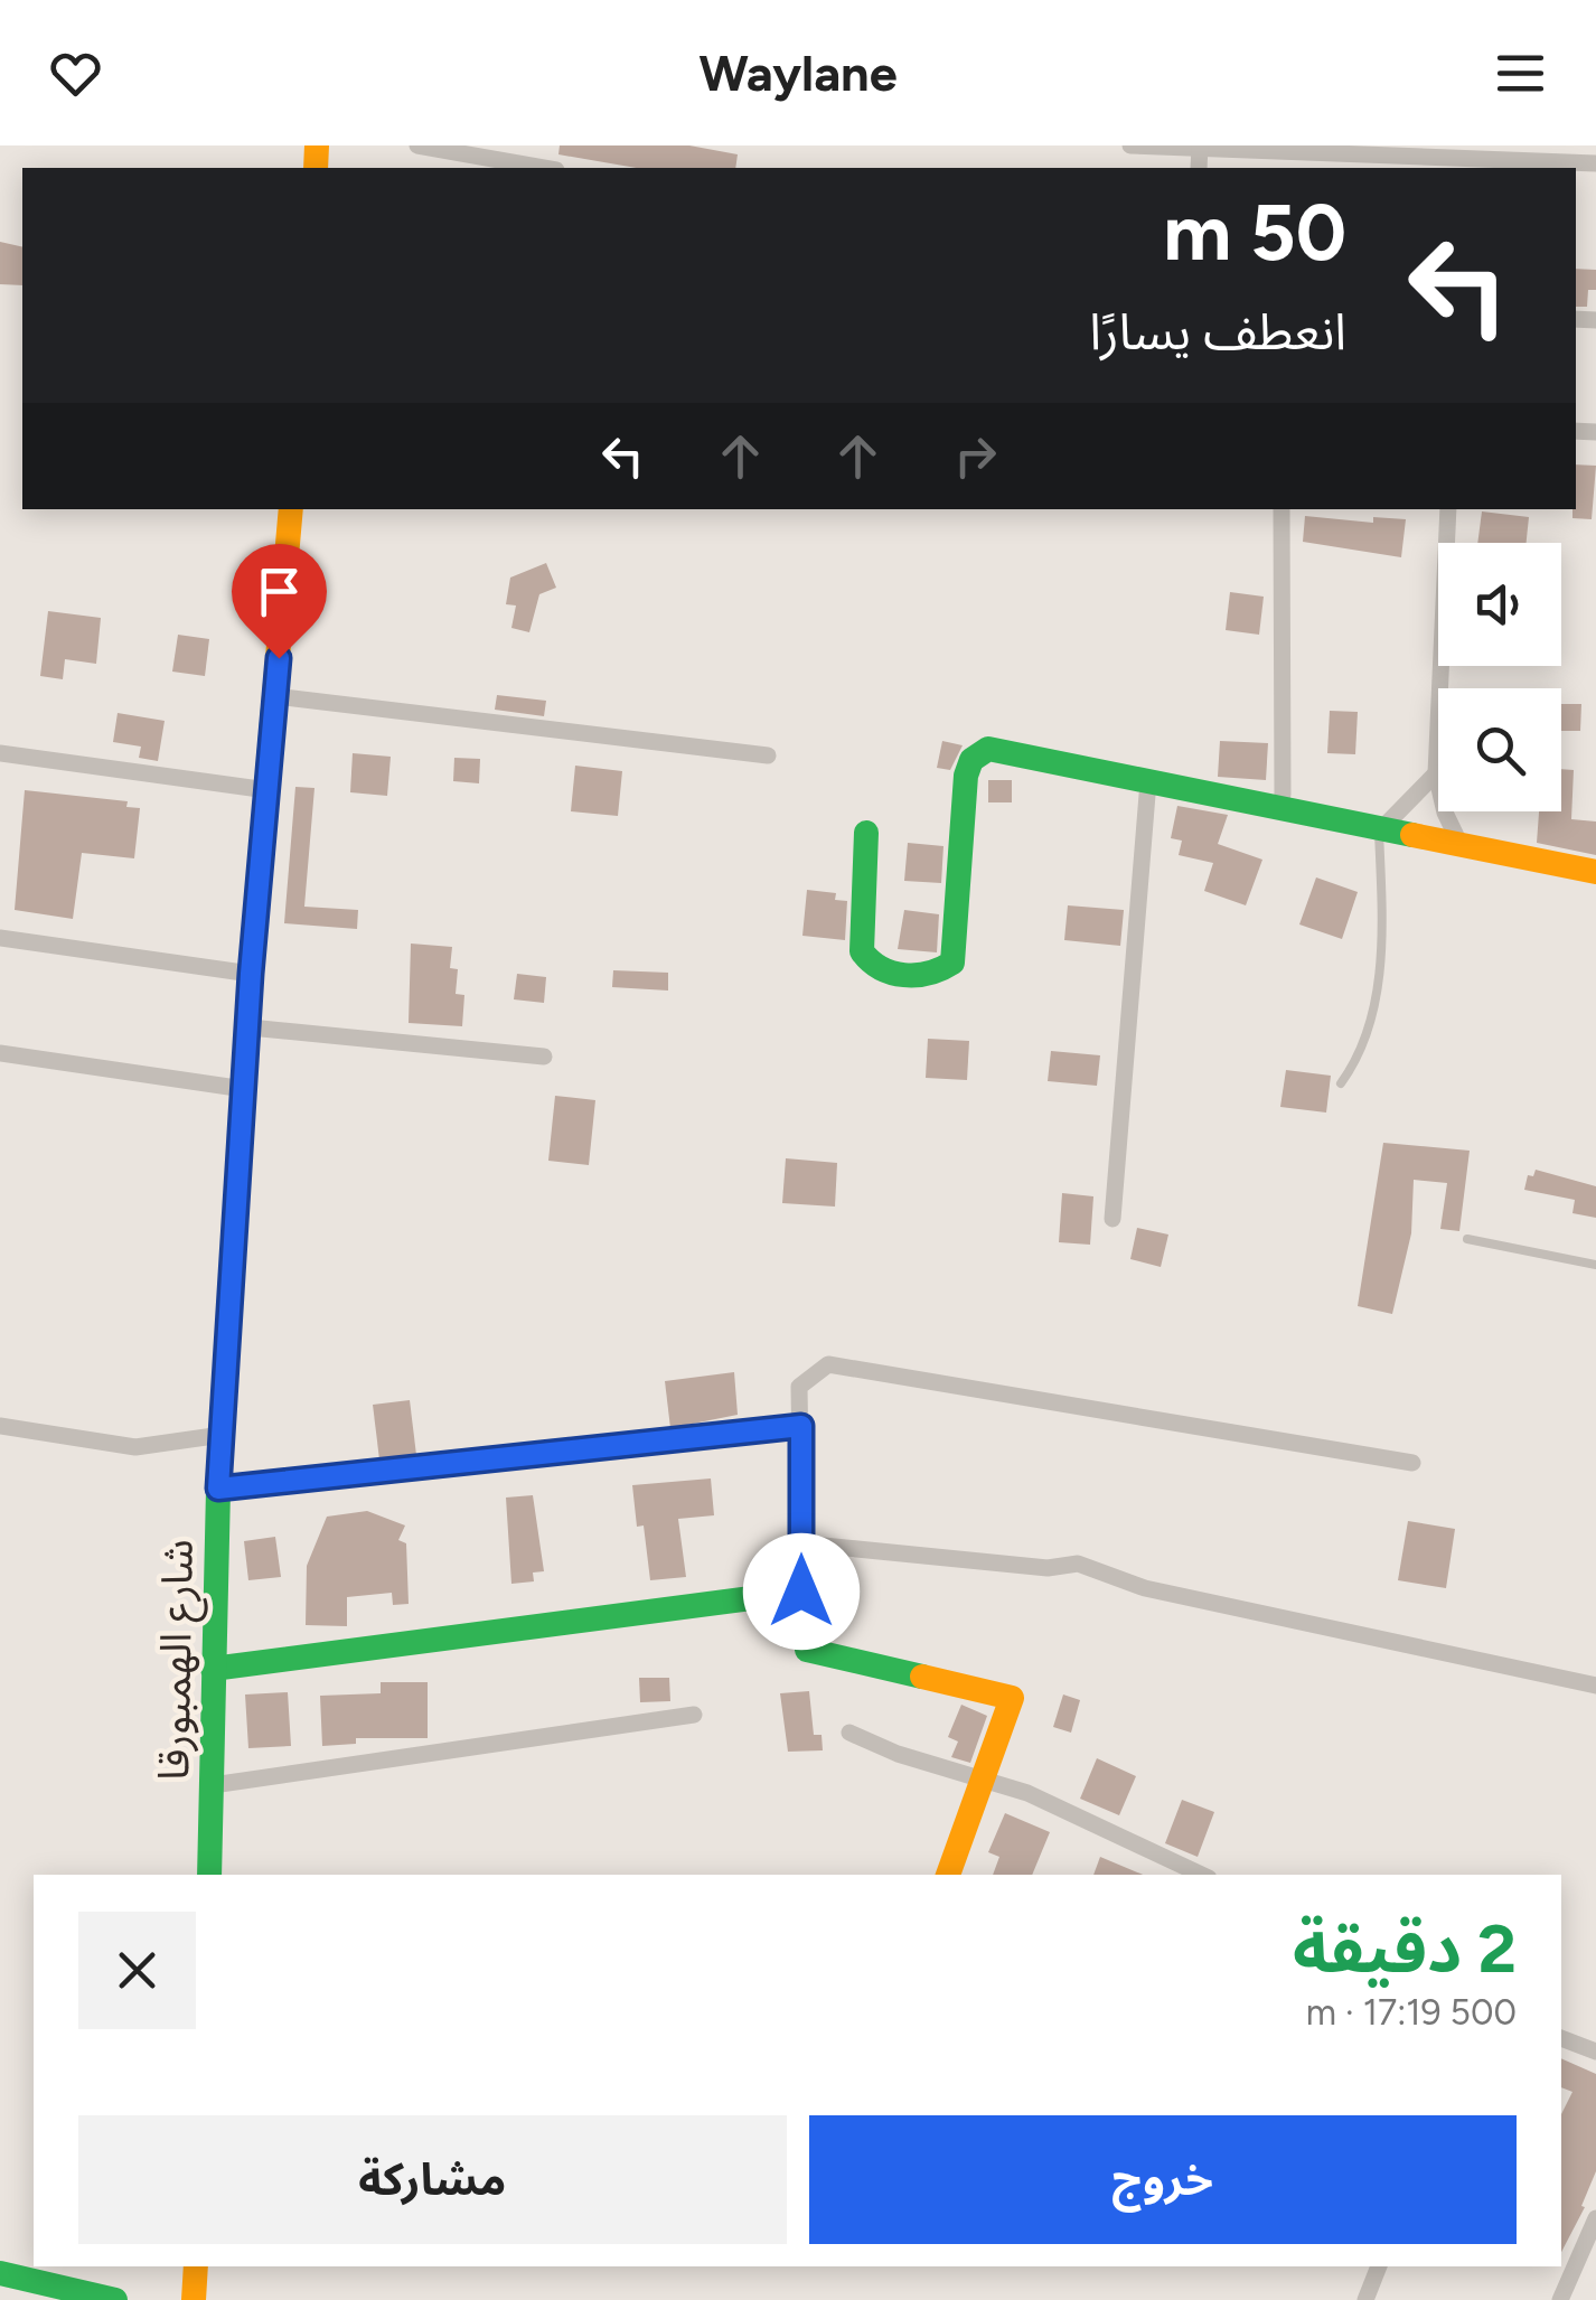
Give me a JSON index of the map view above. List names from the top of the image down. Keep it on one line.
{"streets":{"street":["شارع الهمبورقا"]},"page":{"header":"Waylane","turn":["50 m","انعطف يسارًا"],"heading":["2 دقيقة","500 m · 17:19"],"buttons":["خروج","مشاركة"]}}
